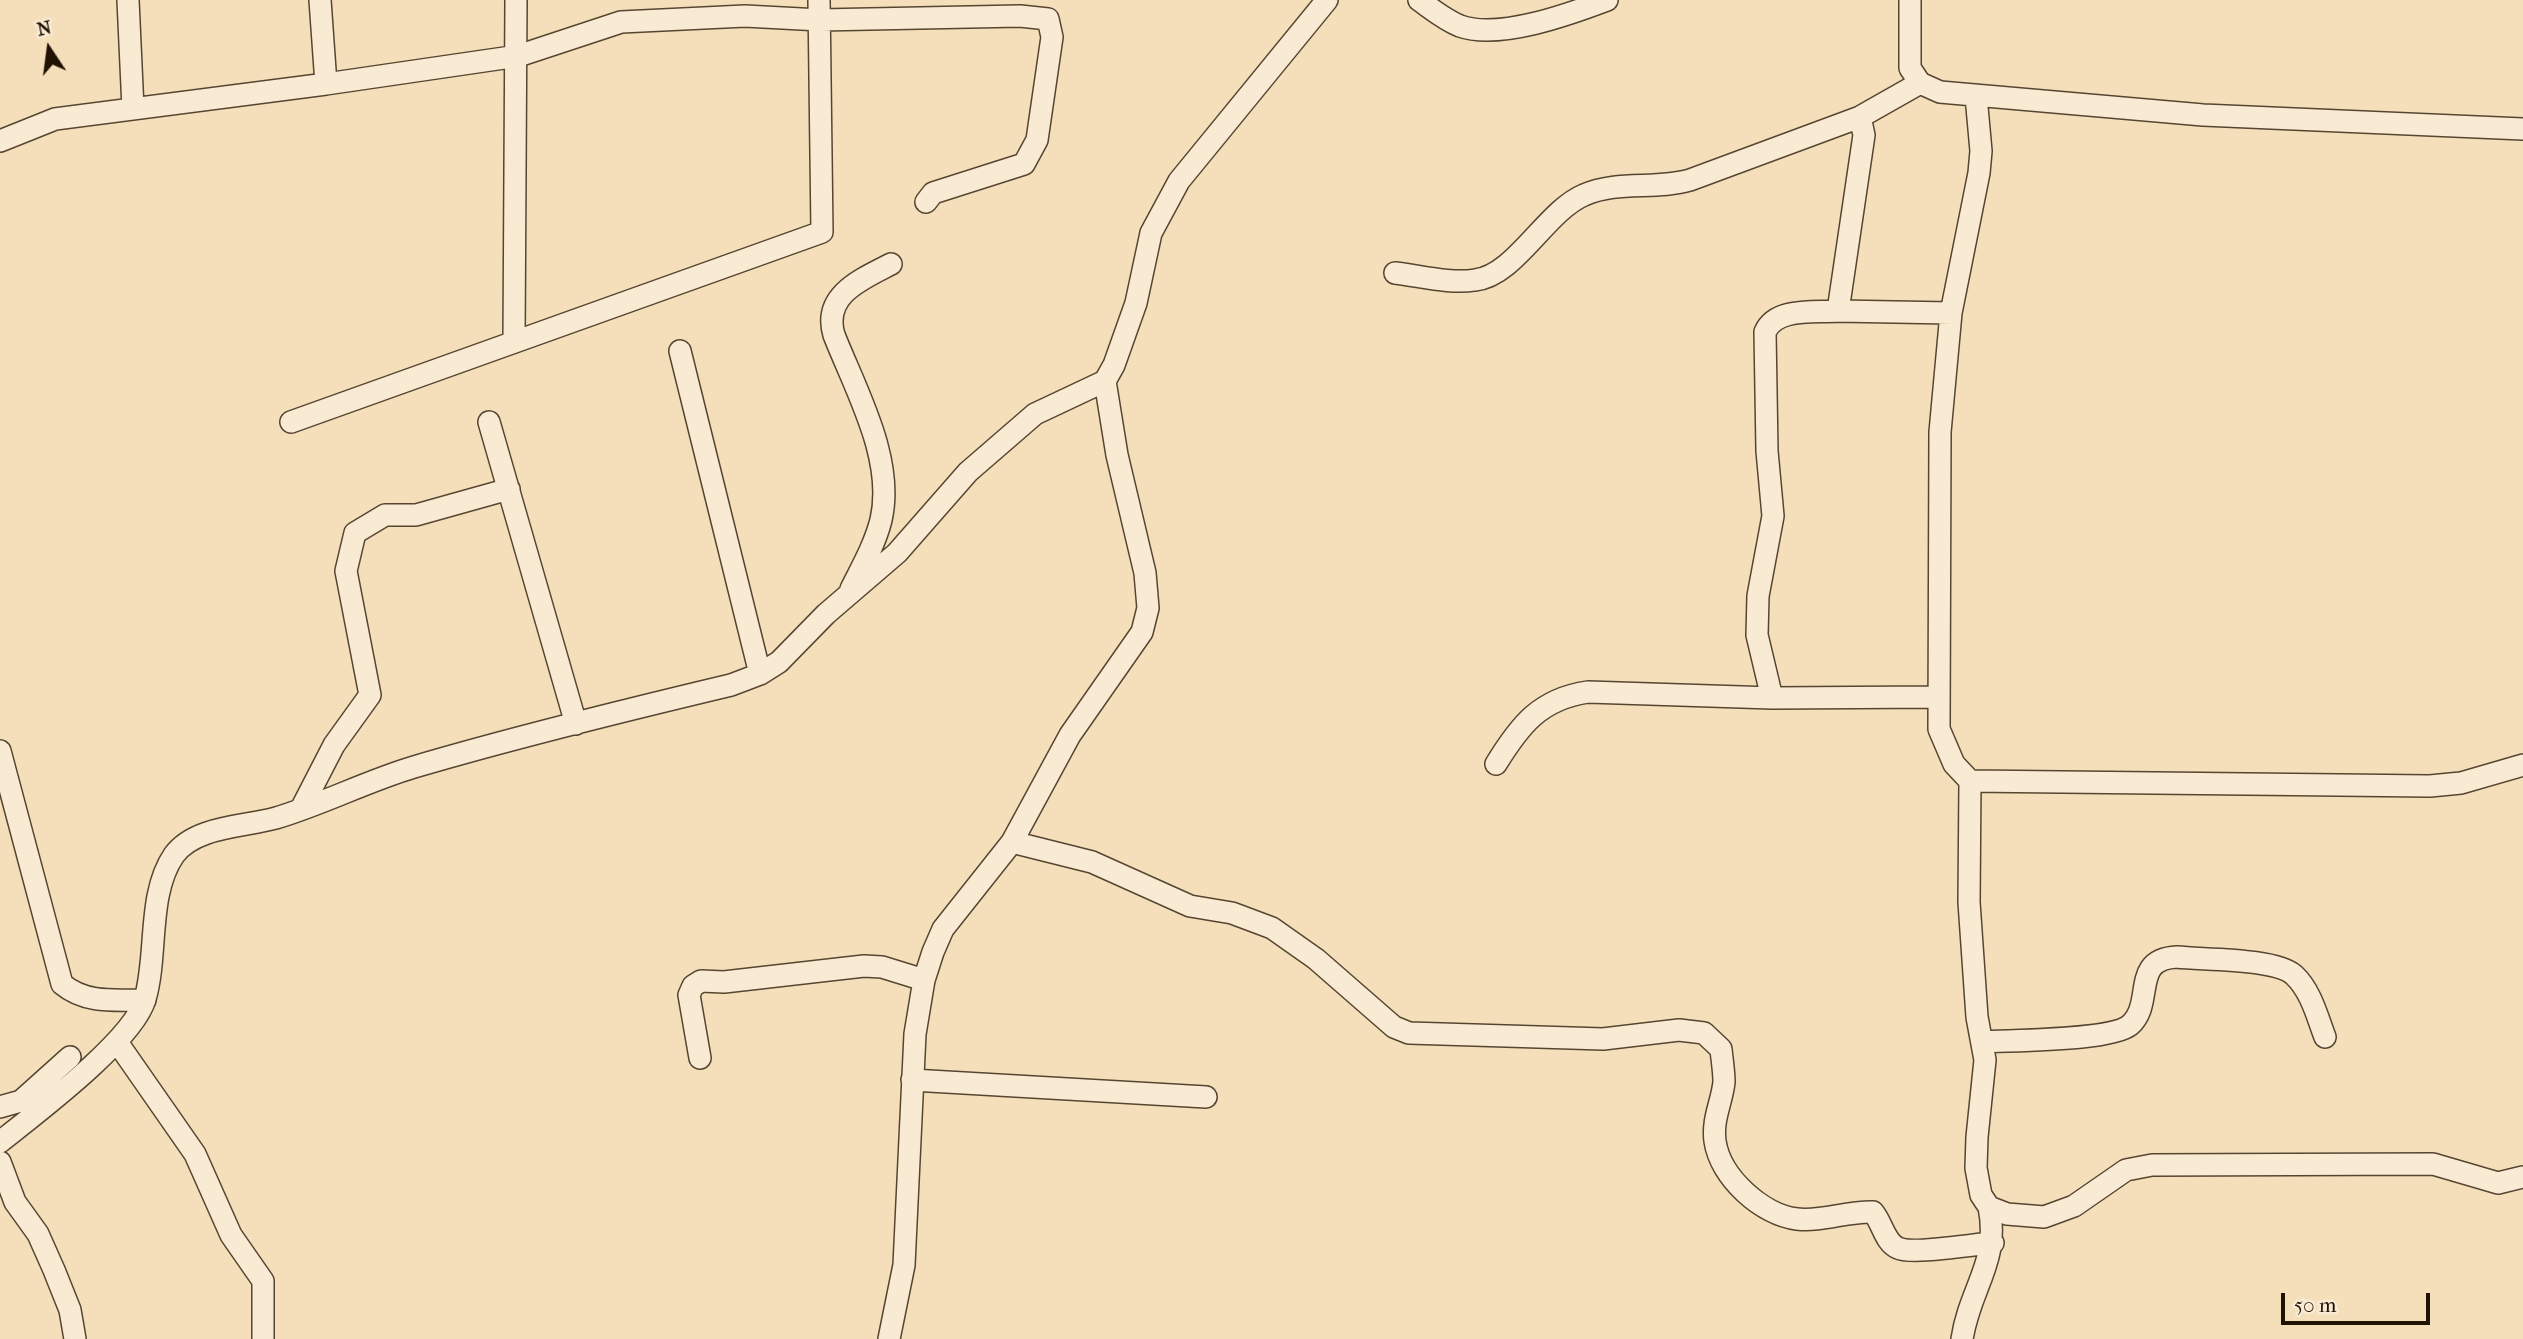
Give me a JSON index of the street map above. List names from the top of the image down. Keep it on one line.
{"scale_bar":"50 m","north":"top"}
